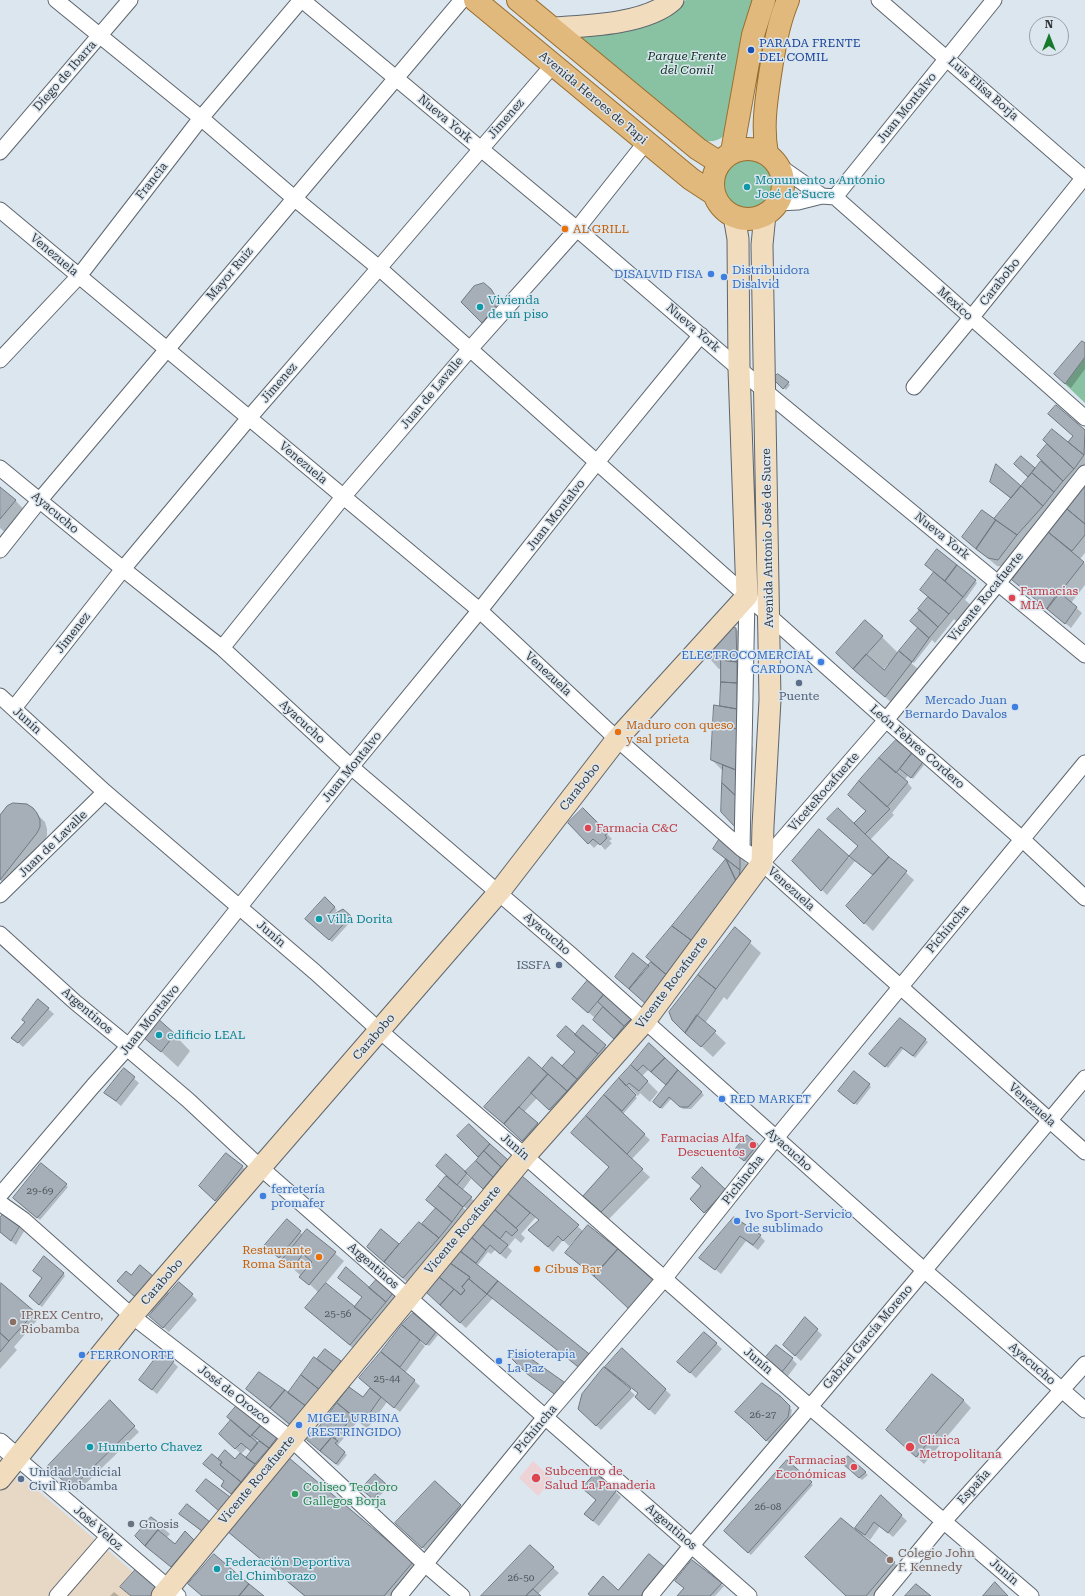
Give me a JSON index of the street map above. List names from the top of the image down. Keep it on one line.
{"streets":{"main road":["Avenida Heroes de Tapi","Carabobo","Avenida Antonio José de Sucre","Vicente Rocafuerte"],"street":["Diego de Ibarra","Luis Elisa Borja","Juan Montalvo","Nueva York","Jimenez","Francia","Venezuela","Mayor Ruiz","Mexico","Juan de Lavalle","Ayacucho","Junín","León Febres Cordero","ViceteRocafuerte","Pichincha","Argentinos","Gabriel García Moreno","José de Orozco","España","José Veloz"]},"crossings":[["Diego de Ibarra","León Febres Cordero"],["Luis Elisa Borja","Juan Montalvo"],["Luis Elisa Borja","Carabobo"],["Avenida Heroes de Tapi","Jimenez"],["Avenida Heroes de Tapi","Mexico"],["Avenida Heroes de Tapi","Juan de Lavalle"],["Avenida Heroes de Tapi","Avenida Antonio José de Sucre"],["Juan Montalvo","Nueva York"],["Juan Montalvo","Venezuela"],["Juan Montalvo","Mexico"],["Juan Montalvo","Ayacucho"],["Juan Montalvo","Junín"],["Juan Montalvo","León Febres Cordero"],["Juan Montalvo","Argentinos"],["Nueva York","Jimenez"],["Nueva York","Francia"],["Nueva York","Mayor Ruiz"],["Nueva York","Juan de Lavalle"],["Nueva York","Avenida Antonio José de Sucre"],["Nueva York","Vicente Rocafuerte"],["Jimenez","Venezuela"],["Jimenez","Ayacucho"],["Jimenez","Junín"],["Jimenez","León Febres Cordero"],["Francia","Venezuela"],["Francia","León Febres Cordero"],["Venezuela","Mayor Ruiz"],["Venezuela","Carabobo"],["Venezuela","Juan de Lavalle"],["Venezuela","Avenida Antonio José de Sucre"],["Venezuela","Vicente Rocafuerte"],["Venezuela","ViceteRocafuerte"],["Venezuela","Pichincha"],["Venezuela","Gabriel García Moreno"],["Mayor Ruiz","Ayacucho"],["Mayor Ruiz","León Febres Cordero"],["Carabobo","Mexico"],["Carabobo","Ayacucho"],["Carabobo","Avenida Antonio José de Sucre"],["Carabobo","Junín"],["Carabobo","León Febres Cordero"],["Carabobo","Argentinos"],["Carabobo","José de Orozco"],["Carabobo","José Veloz"],["Mexico","Avenida Antonio José de Sucre"],["Juan de Lavalle","Ayacucho"],["Juan de Lavalle","Junín"],["Juan de Lavalle","León Febres Cordero"],["Ayacucho","Vicente Rocafuerte"],["Ayacucho","Pichincha"],["Ayacucho","Gabriel García Moreno"],["Ayacucho","España"],["Avenida Antonio José de Sucre","Vicente Rocafuerte"],["Avenida Antonio José de Sucre","León Febres Cordero"],["Avenida Antonio José de Sucre","ViceteRocafuerte"],["Vicente Rocafuerte","Junín"],["Vicente Rocafuerte","León Febres Cordero"],["Vicente Rocafuerte","ViceteRocafuerte"],["Vicente Rocafuerte","Argentinos"],["Vicente Rocafuerte","José de Orozco"],["Vicente Rocafuerte","José Veloz"],["Junín","Pichincha"],["Junín","Gabriel García Moreno"],["Junín","España"],["León Febres Cordero","ViceteRocafuerte"],["León Febres Cordero","Pichincha"],["Pichincha","Argentinos"],["Pichincha","José de Orozco"],["Argentinos","Gabriel García Moreno"]],"parks":["Parque Frente del Comil"],"places":["PARADA FRENTE DEL COMIL","Monumento a Antonio José de Sucre","AL GRILL","DISALVID FISA","Distribuidora Disalvid","Vivienda de un piso","Farmacias MIA","ELECTROCOMERCIAL CARDONA","Puente","Mercado Juan Bernardo Davalos","Maduro con queso y sal prieta","Farmacia C&C","Villa Dorita","ISSFA","edificio LEAL","RED MARKET","Farmacias Alfa Descuentos","ferretería promafer","Ivo Sport-Servicio de sublimado","Restaurante Roma Santa","Cibus Bar","IPREX Centro, Riobamba","FERRONORTE","Fisioterapia La Paz","MIGEL URBINA (RESTRINGIDO)","Humberto Chavez","Clínica Metropolitana","Farmacias Económicas","Subcentro de Salud La Panaderia","Unidad Judicial Civil Riobamba","Coliseo Teodoro Gallegos Borja","Gnosis","Colegio John F. Kennedy","Federación Deportiva del Chimborazo"],"house_numbers":["29-69","25-56","25-44","26-27","26-08","26-50"],"north":"top"}
